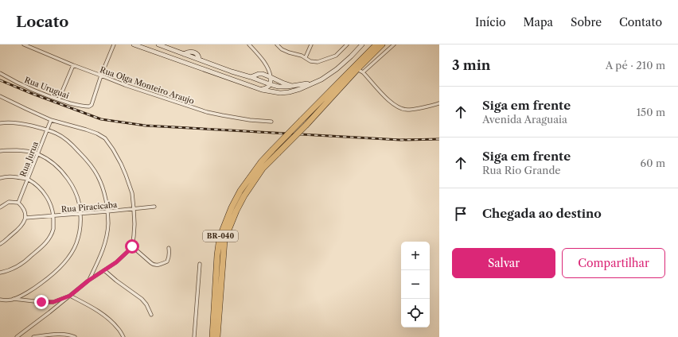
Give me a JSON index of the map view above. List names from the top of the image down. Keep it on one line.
{"streets":{"highway":["BR-040"],"street":["Rua Olga Monteiro Araujo","Rua Uruguai","Rua Jurua","Rua Piracicaba"]},"crossings":[["Rua Olga Monteiro Araujo","Rua Uruguai"]],"page":{"header":"Locato","nav":["Início","Mapa","Sobre","Contato"],"heading":["3 min","A pé · 210 m"],"list":[["Siga em frente","Avenida Araguaia","150 m"],["Siga em frente","Rua Rio Grande","60 m"],"Chegada ao destino"],"buttons":["Salvar","Compartilhar"],"map_buttons":["+","−"]}}
